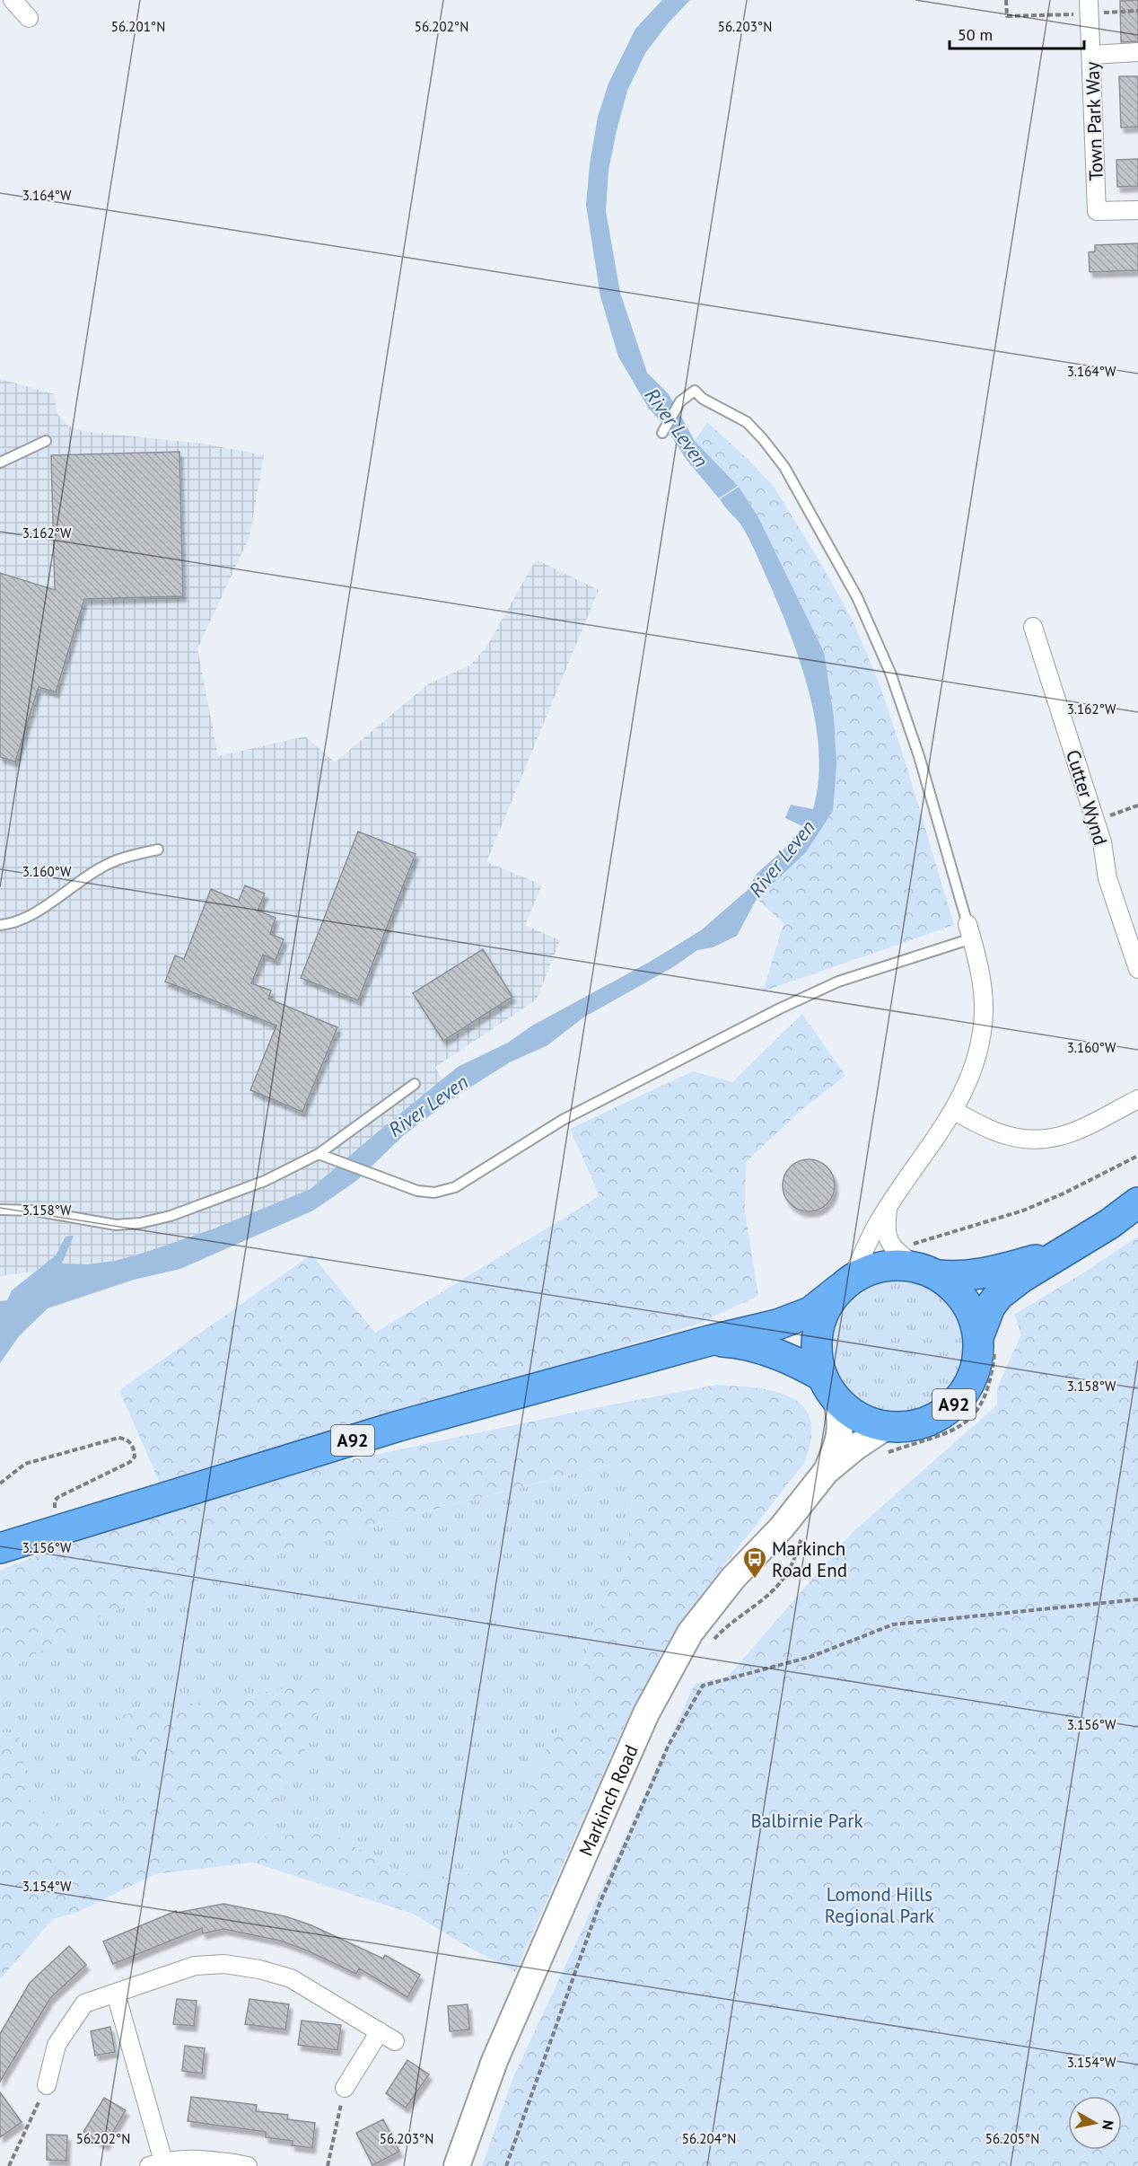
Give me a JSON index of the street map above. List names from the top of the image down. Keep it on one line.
{"streets":{"highway":["A92"],"main road":["Markinch Road"],"street":["Town Park Way","Cutter Wynd"]},"crossings":[["A92","Markinch Road"]],"water":["River Leven"],"parks":["Balbirnie Park","Lomond Hills Regional Park"],"places":{"bus stop":["Markinch Road End"]},"scale_bar":"50 m","north":"right","coordinates":["56.201°N","56.202°N","56.203°N","3.164°W","3.162°W","3.160°W","3.158°W","3.156°W","3.154°W","56.204°N","56.205°N"]}
